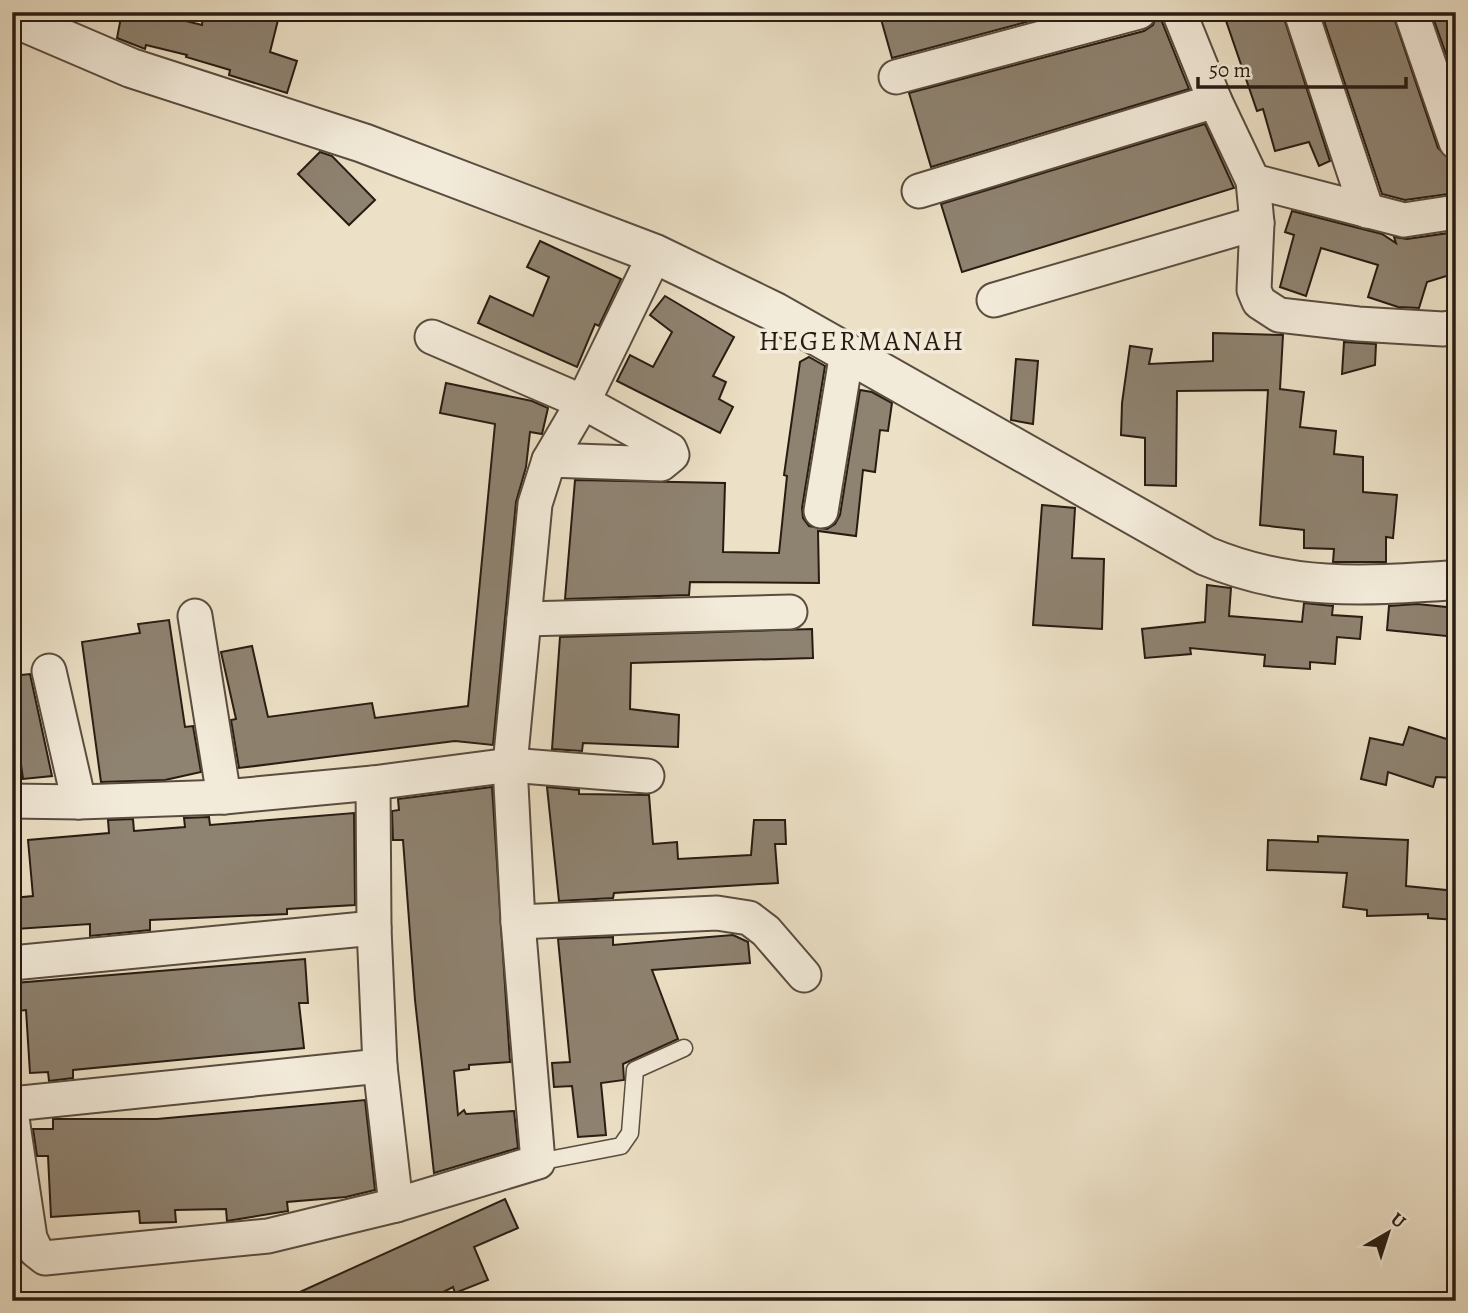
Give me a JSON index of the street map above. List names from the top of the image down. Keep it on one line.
{"districts":["HEGERMANAH"],"scale_bar":"50 m","north":"top right"}
